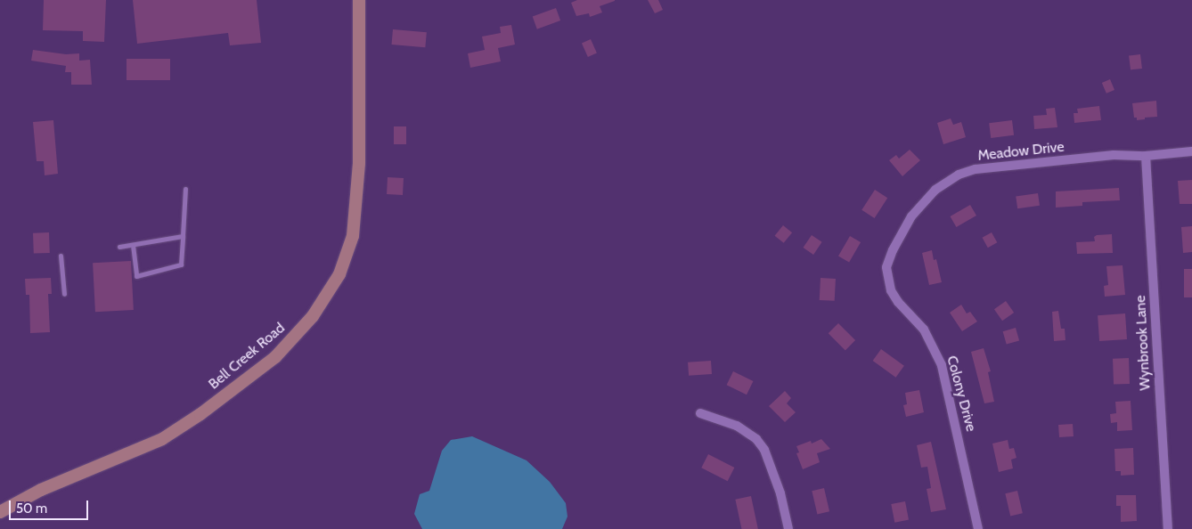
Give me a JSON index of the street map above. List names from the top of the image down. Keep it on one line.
{"streets":{"street":["Meadow Drive","Wynbrook Lane","Bell Creek Road","Colony Drive"]},"crossings":[["Meadow Drive","Wynbrook Lane"],["Meadow Drive","Colony Drive"]],"scale_bar":"50 m"}
